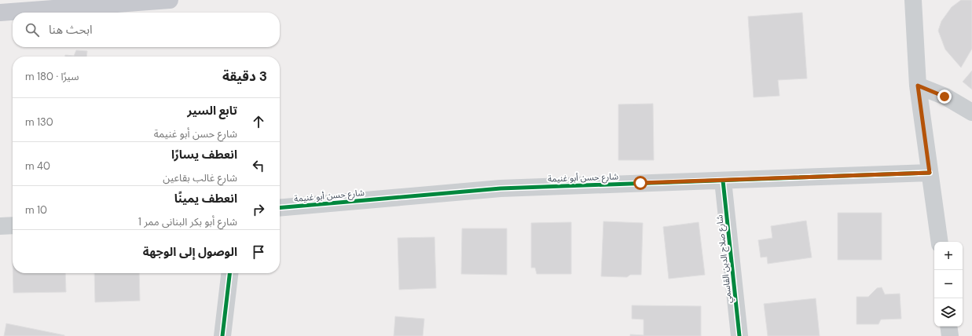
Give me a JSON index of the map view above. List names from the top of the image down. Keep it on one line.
{"streets":{"street":["شارع حسن أبو غنيمة","شارع صلاح الدين القاسمي"]},"crossings":[["شارع حسن أبو غنيمة","شارع صلاح الدين القاسمي"]],"page":{"search":"ابحث هنا","heading":["3 دقيقة","سيرًا · 180 m"],"list":[["تابع السير","شارع حسن أبو غنيمة","130 m"],["انعطف يسارًا","شارع غالب بقاعين","40 m"],["انعطف يمينًا","شارع أبو بكر البنانى ممر 1","10 m"],"الوصول إلى الوجهة"],"map_buttons":["+","−"]}}
